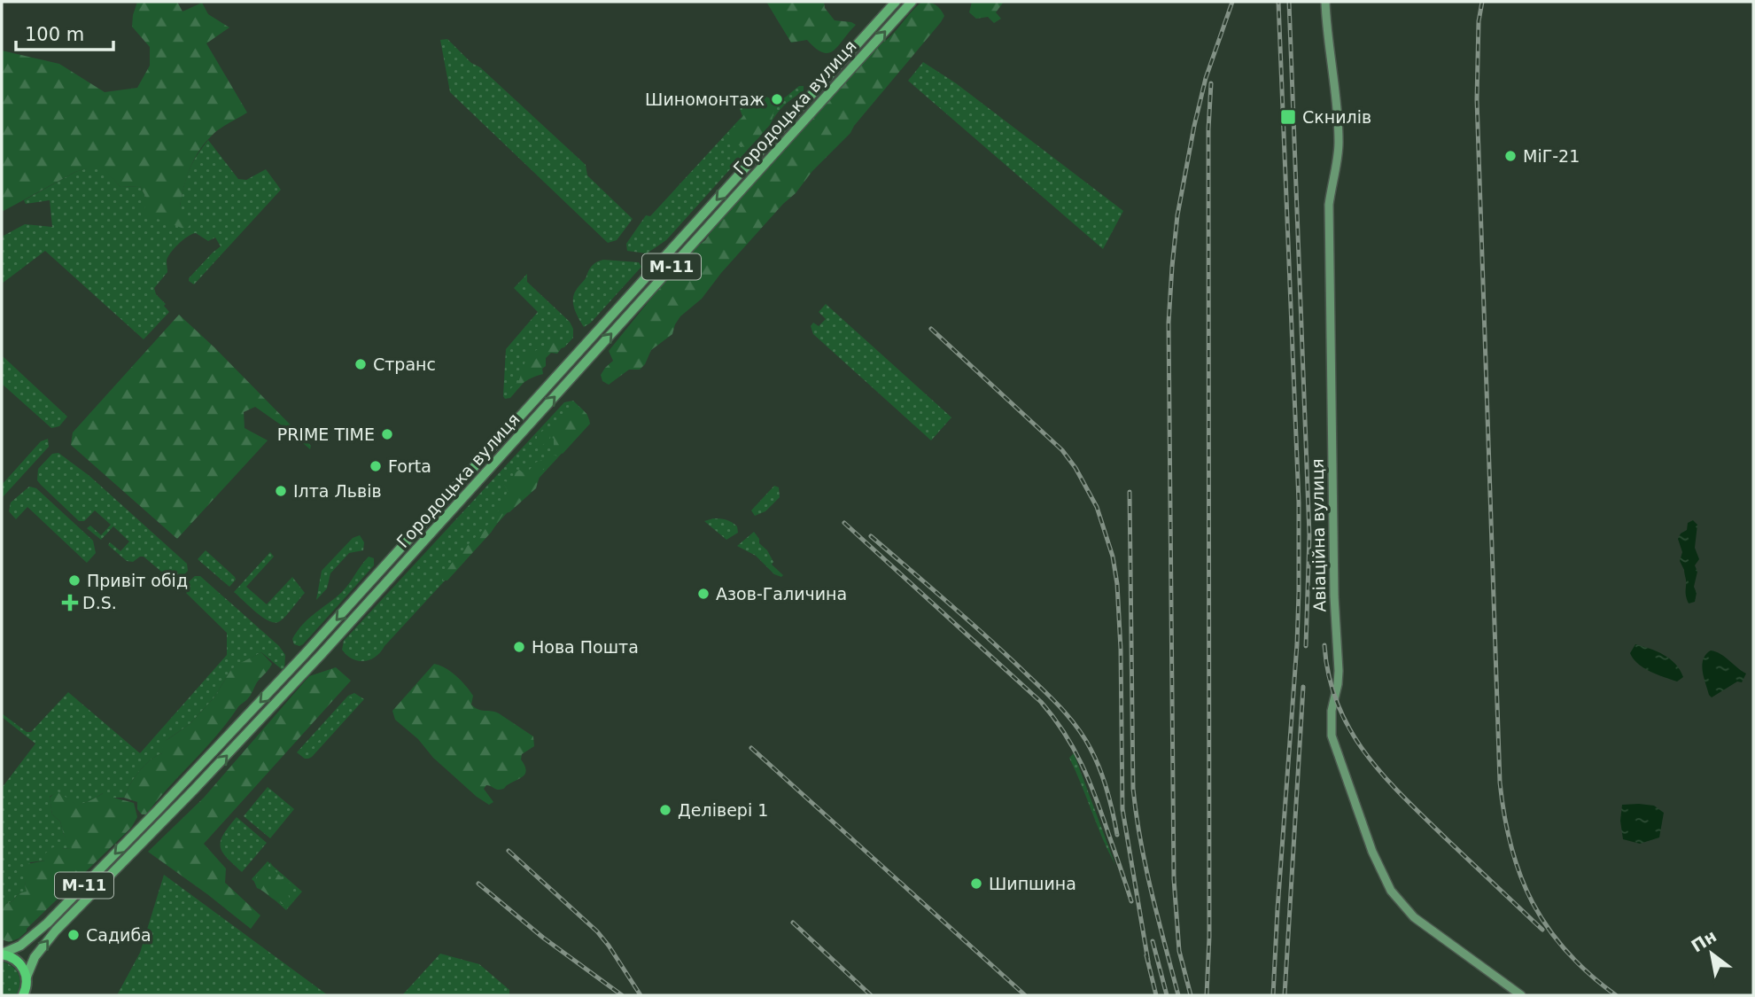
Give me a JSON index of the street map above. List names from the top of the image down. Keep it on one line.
{"streets":{"highway":["М-11"],"main road":["Городоцька вулиця"],"street":["Авіаційна вулиця"]},"crossings":[["Городоцька вулиця","М-11"]],"places":{"other":["Шиномонтаж","МіГ-21","Странс","PRIME TIME","Forta","Ілта Львів","Привіт обід","Азов-Галичина","Нова Пошта","Делівері 1","Шипшина","Садиба"],"transit":["Скнилів"],"health":["D.S."]},"scale_bar":"100 m","north":"top left"}
